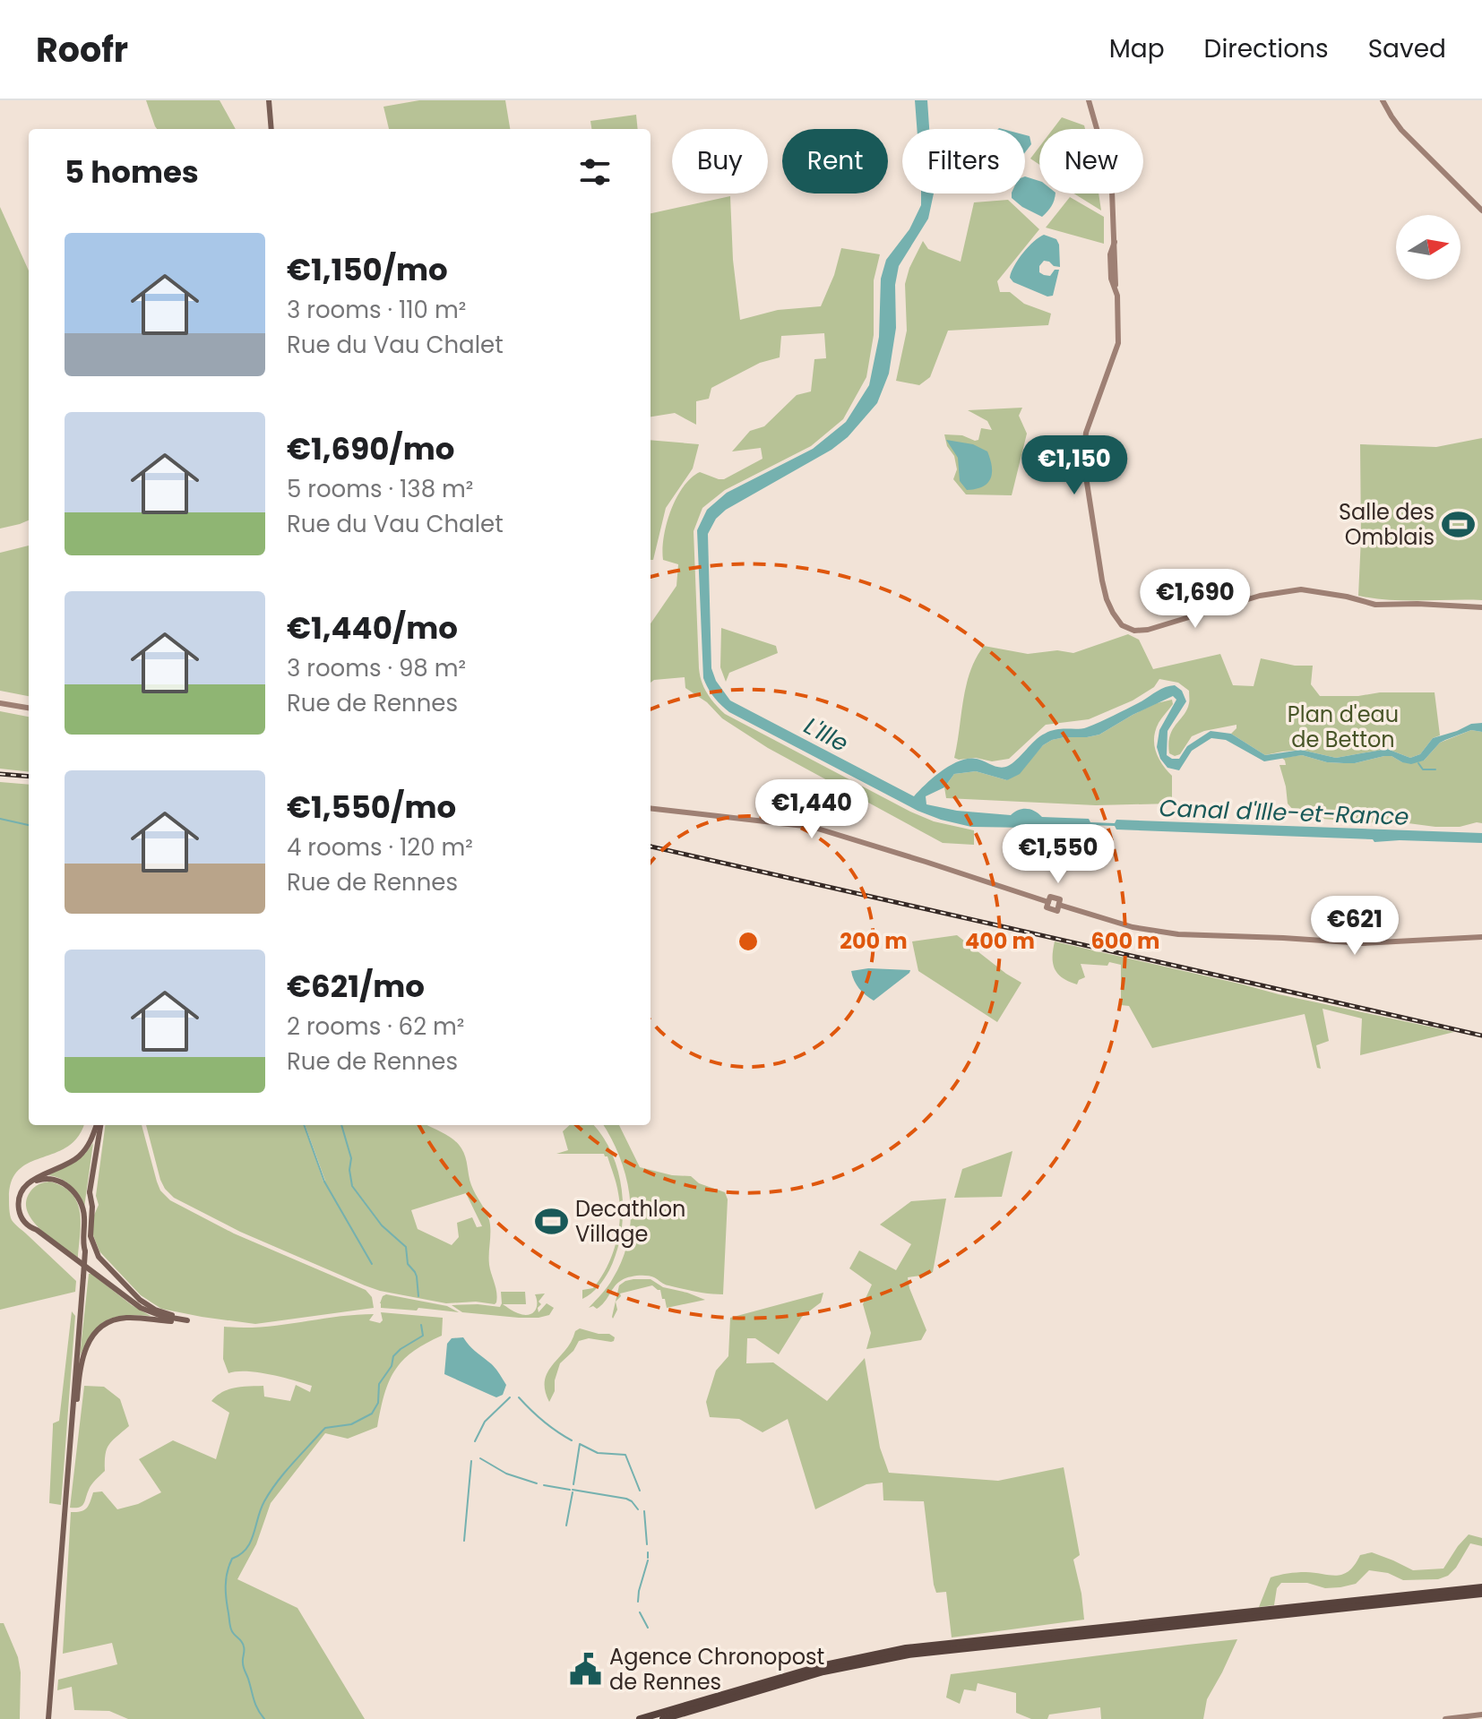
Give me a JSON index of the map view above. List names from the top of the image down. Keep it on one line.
{"water":["L'Ille","Canal d'Ille-et-Rance"],"parks":["Plan d'eau de Betton"],"places":{"sports":["Salle des Omblais","Decathlon Village"],"public building":["Agence Chronopost de Rennes"]},"north":"right","page":{"header":"Roofr","nav":["Map","Directions","Saved"],"chip":["Buy","Rent","Filters","New"],"heading":"5 homes","list":[{"name":"€1,150/mo","note":"3 rooms · 110 m² · Rue du Vau Chalet"},{"name":"€1,690/mo","note":"5 rooms · 138 m² · Rue du Vau Chalet"},{"name":"€1,440/mo","note":"3 rooms · 98 m² · Rue de Rennes"},{"name":"€1,550/mo","note":"4 rooms · 120 m² · Rue de Rennes"},{"name":"€621/mo","note":"2 rooms · 62 m² · Rue de Rennes"}],"price":["€1,150","€1,690","€1,440","€1,550","€621"]},"rings":["200 m","400 m","600 m"]}
